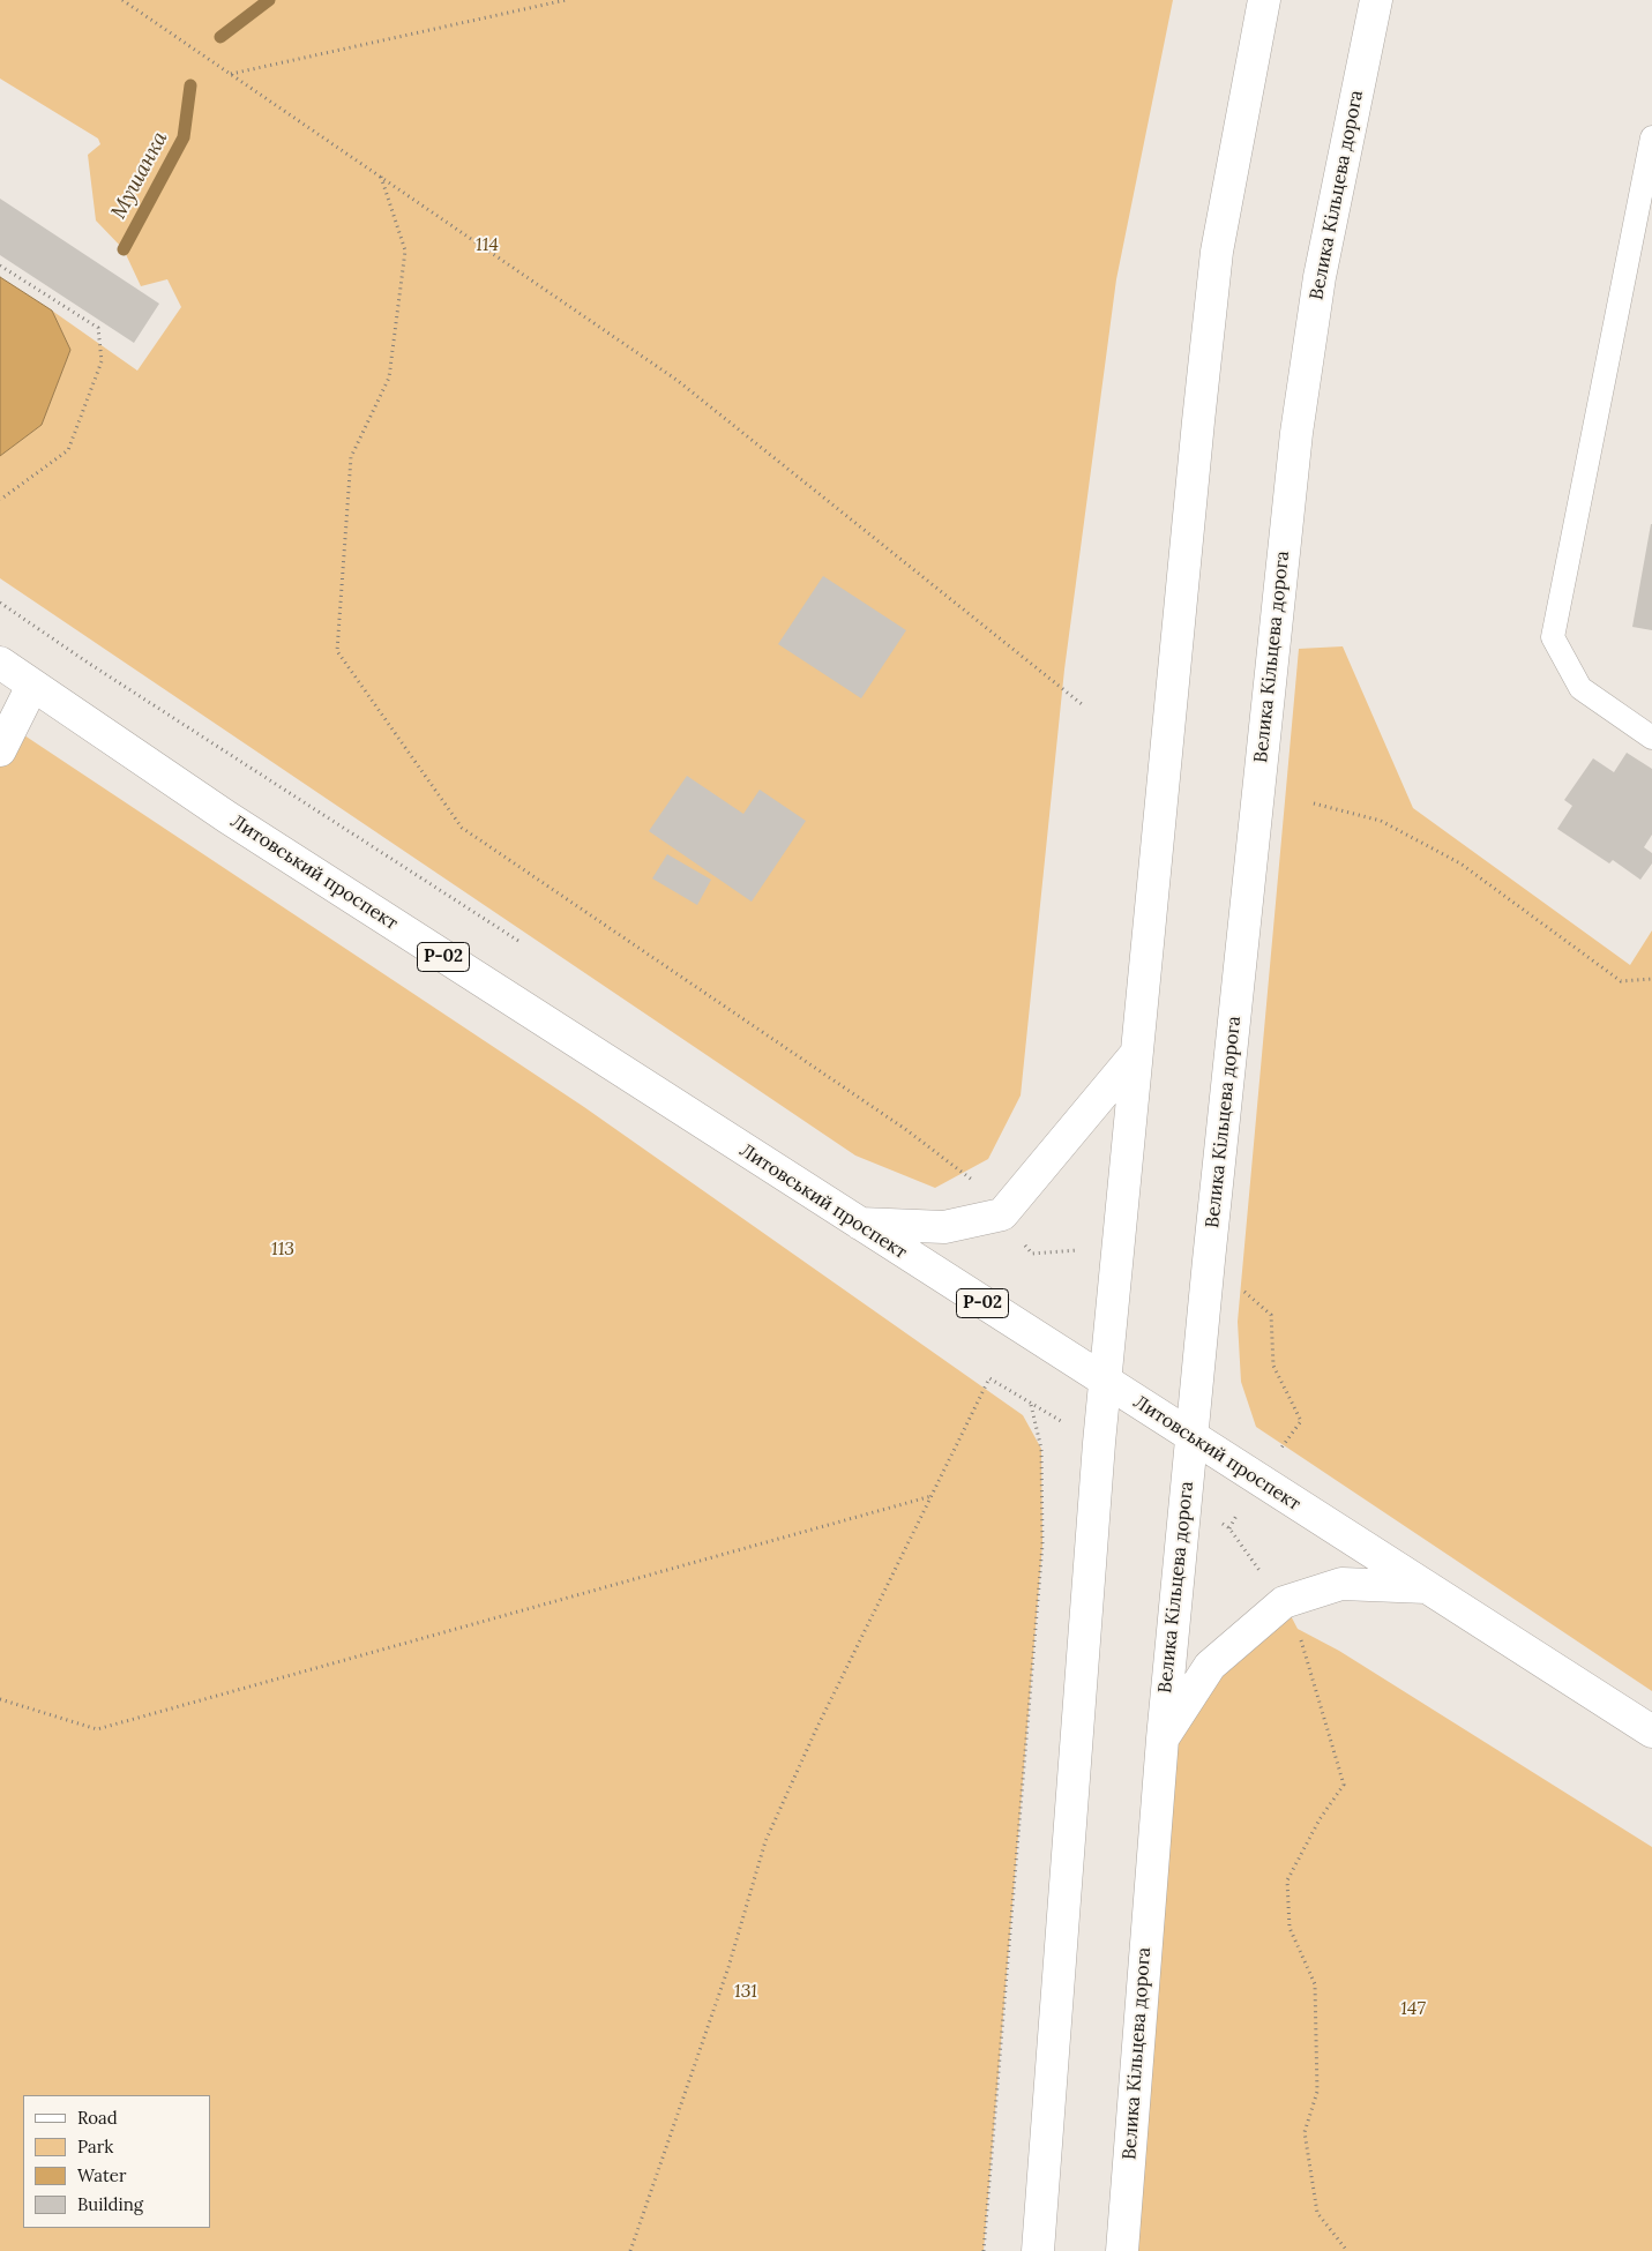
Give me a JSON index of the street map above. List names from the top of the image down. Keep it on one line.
{"streets":{"main road":["Велика Кільцева дорога","Литовський проспект","Р-02"]},"crossings":[["Велика Кільцева дорога","Литовський проспект"]],"water":["Мушанка"],"parks":["114","113","131","147"],"legend":["Road","Park","Water","Building"]}
